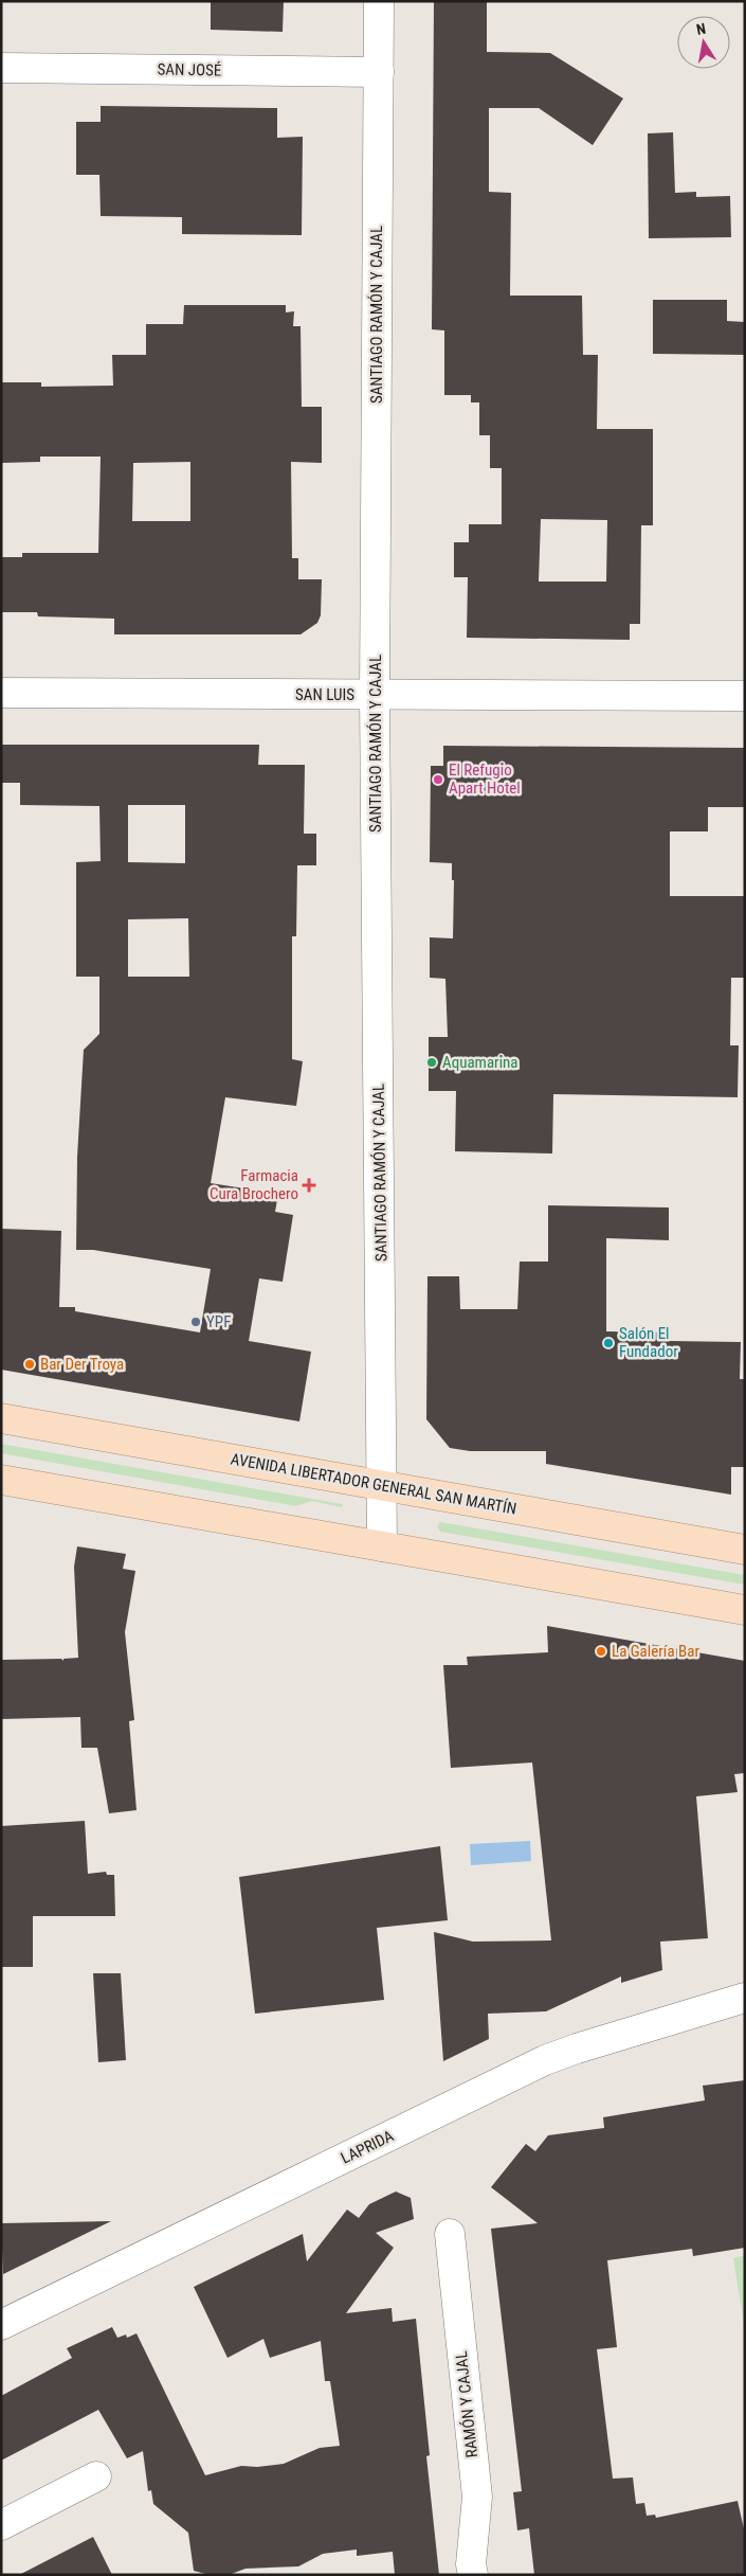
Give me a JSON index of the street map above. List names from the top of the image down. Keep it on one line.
{"streets":{"main road":["AVENIDA LIBERTADOR GENERAL SAN MARTÍN"],"street":["SAN JOSÉ","SANTIAGO RAMÓN Y CAJAL","SAN LUIS","LAPRIDA","RAMÓN Y CAJAL"]},"crossings":[["SAN JOSÉ","SANTIAGO RAMÓN Y CAJAL"],["SANTIAGO RAMÓN Y CAJAL","SAN LUIS"],["SANTIAGO RAMÓN Y CAJAL","AVENIDA LIBERTADOR GENERAL SAN MARTÍN"]],"places":{"other":["El Refugio Apart Hotel","Aquamarina","YPF","Salón El Fundador","Bar Der Troya","La Galería Bar"],"health":["Farmacia Cura Brochero"]},"north":"top"}
